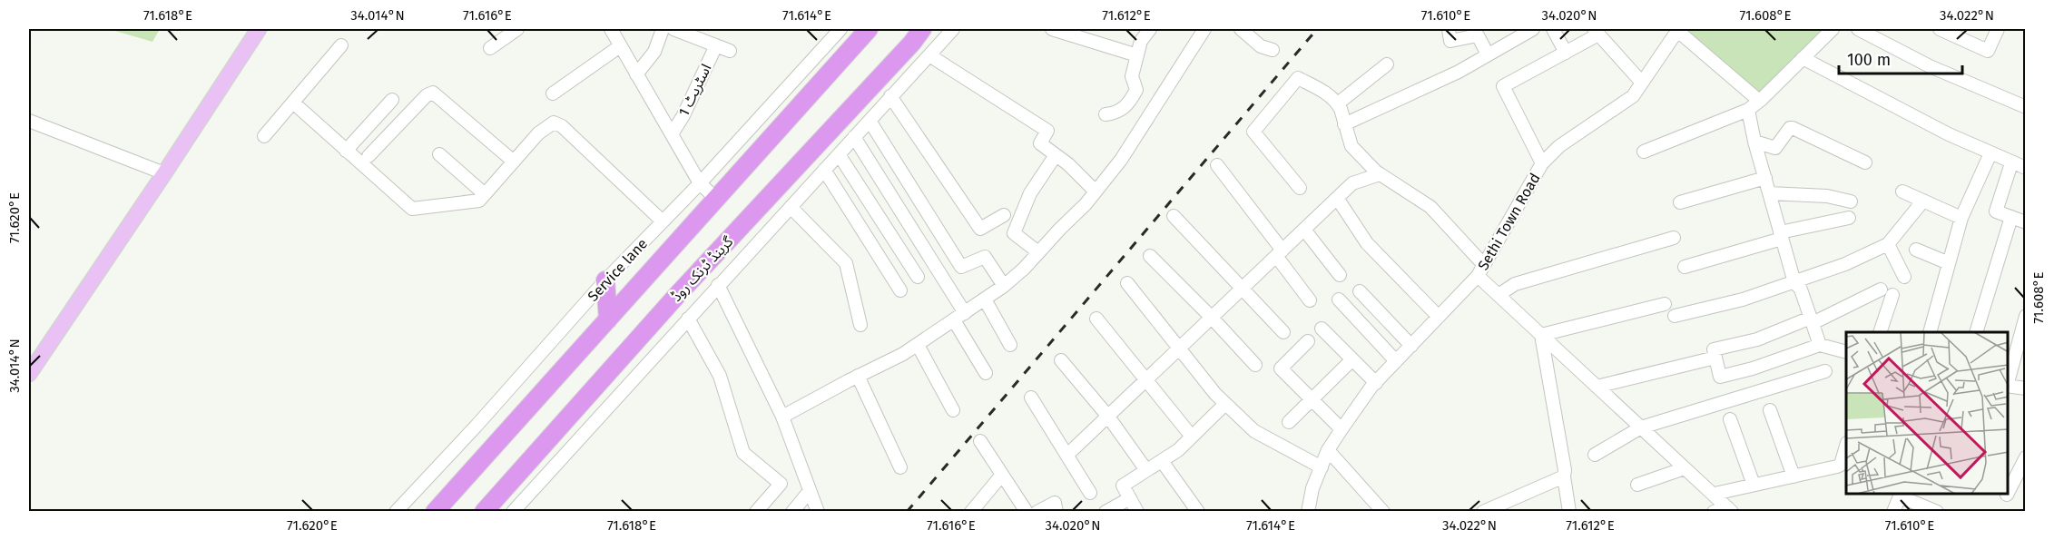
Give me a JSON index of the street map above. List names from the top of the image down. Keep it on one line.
{"streets":{"highway":["گرینڈ ٹرنک روڈ"],"street":["اسٹریٹ 1","Sethi Town Road","Service lane"]},"scale_bar":"100 m","coordinates":["71.618°E","34.014°N","71.616°E","71.614°E","71.612°E","71.610°E","34.020°N","71.608°E","34.022°N","71.620°E"]}
